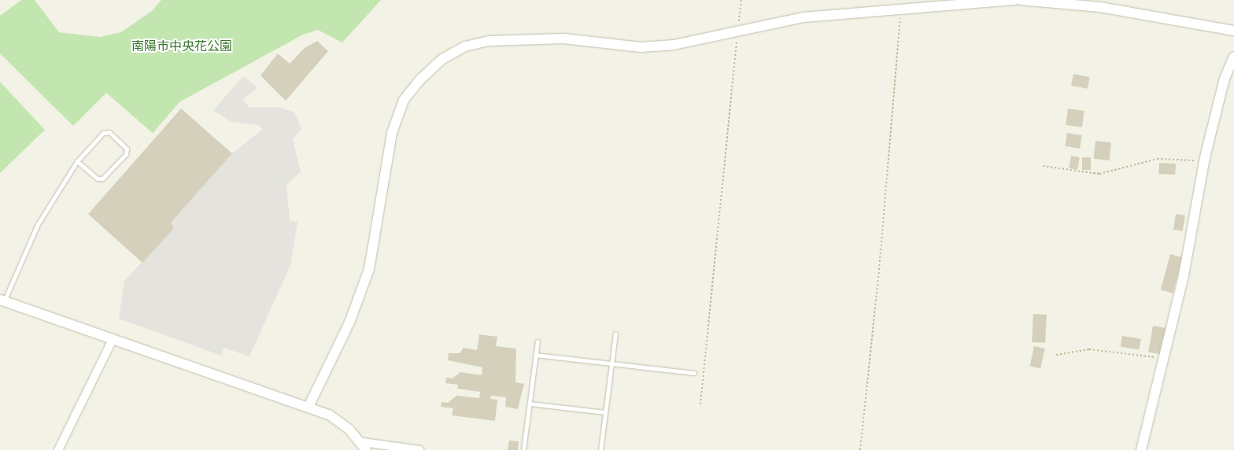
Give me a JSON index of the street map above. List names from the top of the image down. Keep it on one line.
{"parks":["南陽市中央花公園"]}
